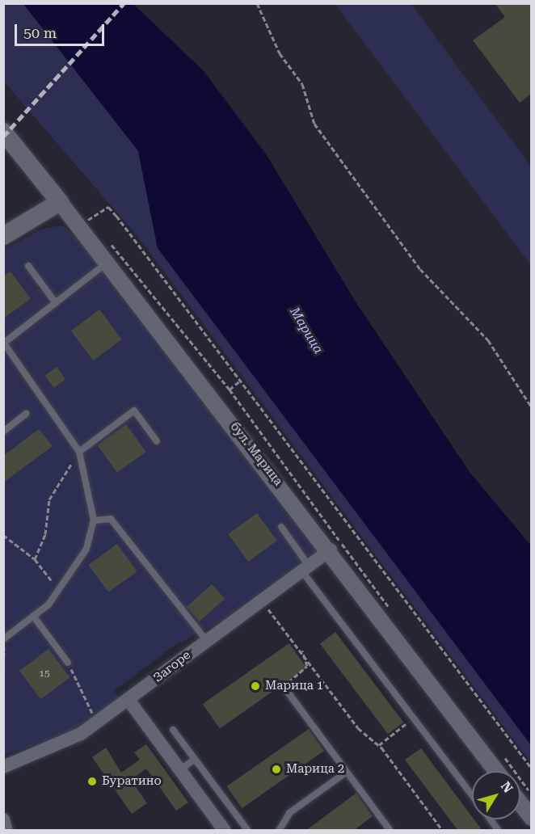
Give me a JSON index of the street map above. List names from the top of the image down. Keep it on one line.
{"streets":{"main road":["бул. Марица"],"street":["Загоре"]},"crossings":[["бул. Марица","Загоре"]],"water":["Марица"],"places":["Марица 1","Марица 2","Буратино"],"house_numbers":["15"],"scale_bar":"50 m","north":"top right"}
